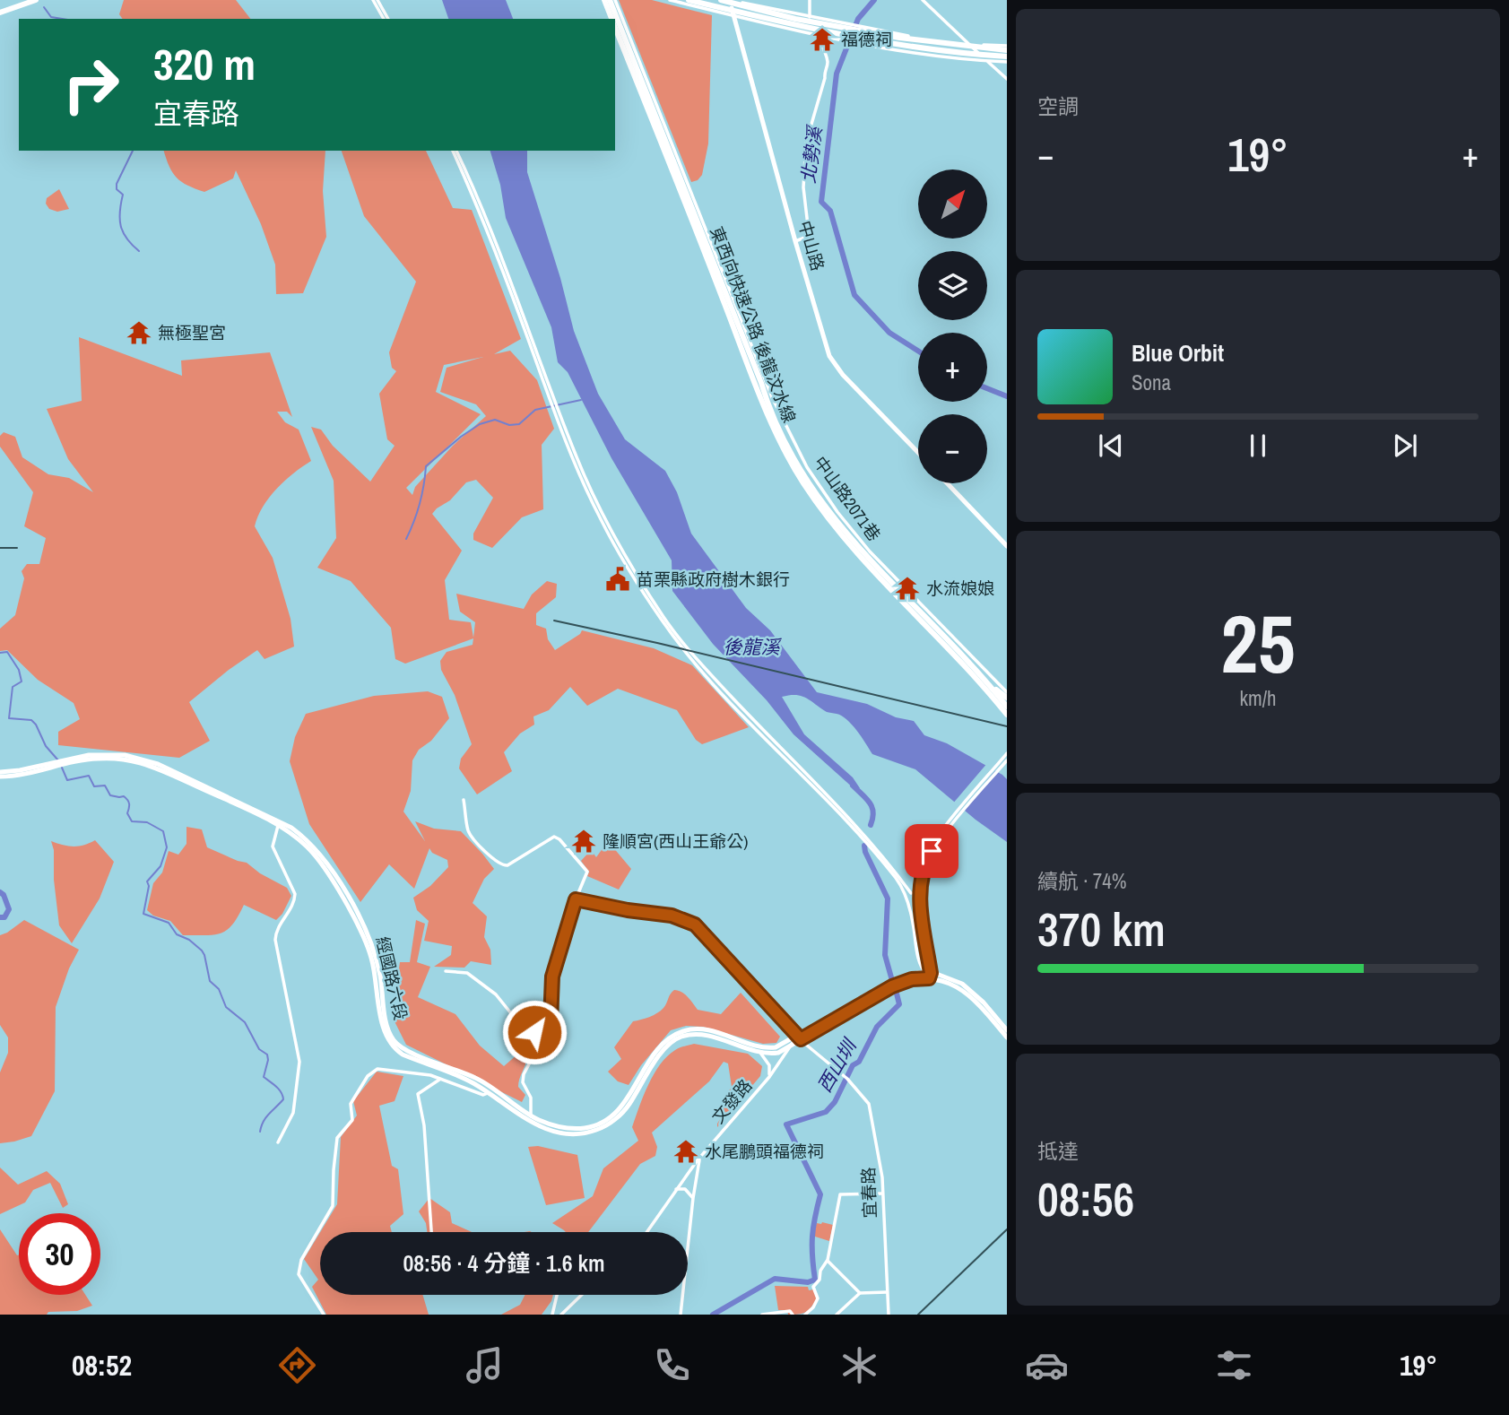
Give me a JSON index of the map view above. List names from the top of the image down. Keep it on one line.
{"streets":{"highway":["東西向快速公路 後龍汶水線"],"main road":["中山路","經國路六段"],"street":["中山路2071巷","文發路","宜春路"]},"crossings":[["經國路六段","文發路"],["經國路六段","宜春路"]],"water":["北勢溪","後龍溪","西山圳"],"places":{"temple":["福德祠","無極聖宮","水流娘娘","隆順宮(西山王爺公)","水尾鵬頭福德祠"],"public building":["苗栗縣政府樹木銀行"]},"north":"top right","page":{"tile":["空調",["25","km/h"],["續航 · 74%","370 km"],["抵達","08:56"]],"turn":["320 m","宜春路"],"heat":["−","19°","+"],"map_buttons":["+","−"],"song":["Blue Orbit","Sona"],"limit":"30","trip":"08:56 · 4 分鐘 · 1.6 km","tabs":["08:52","19°"]}}
